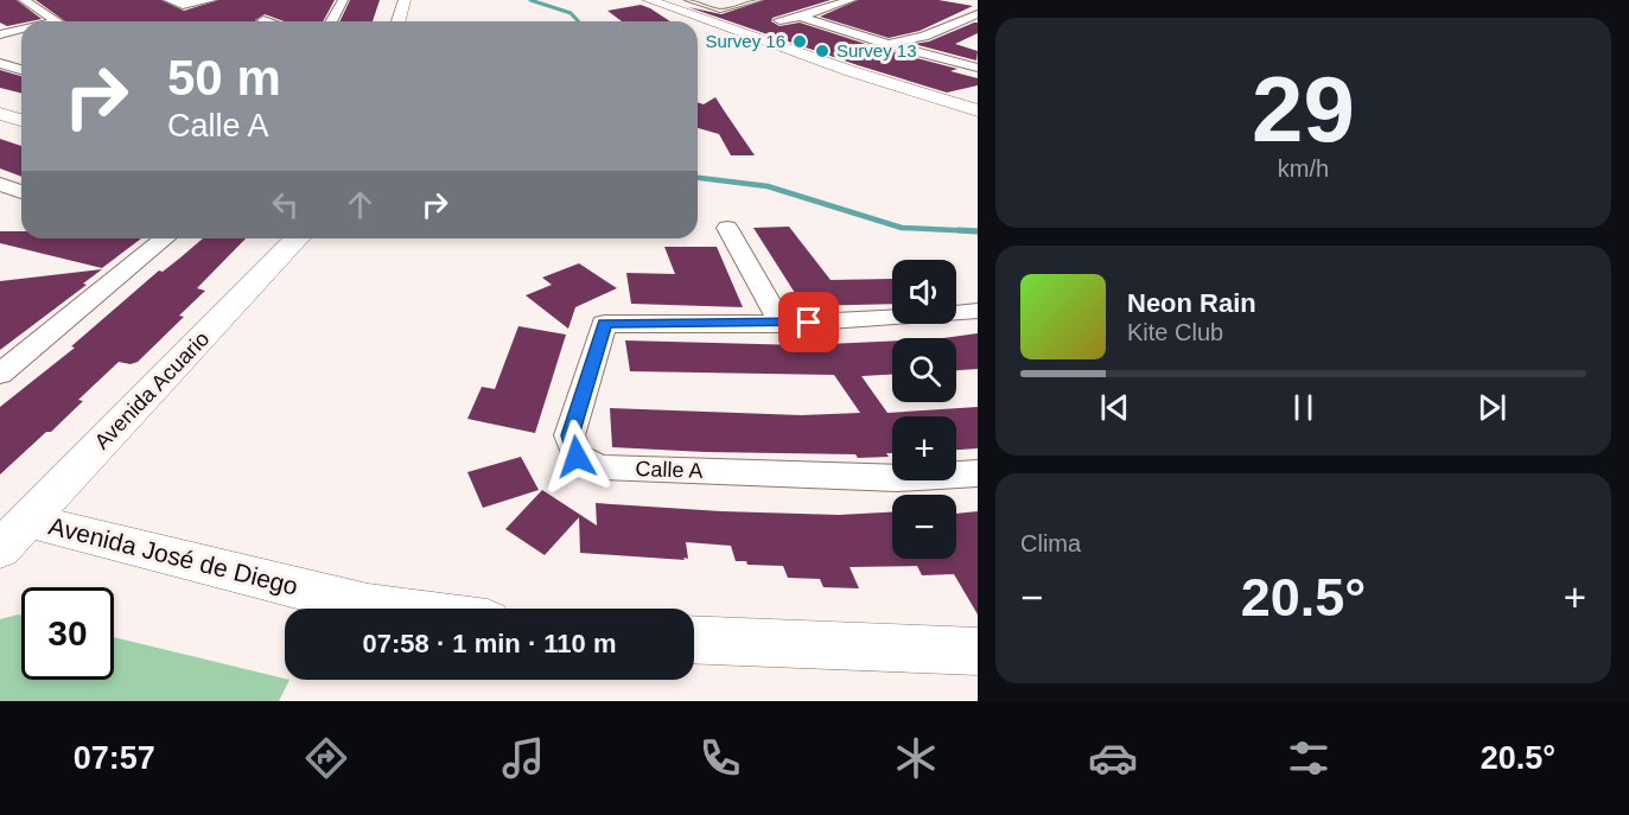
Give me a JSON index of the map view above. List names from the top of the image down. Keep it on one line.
{"streets":{"street":["Avenida Acuario","Calle A","Avenida José de Diego"]},"crossings":[["Avenida Acuario","Avenida José de Diego"]],"places":["Survey 16","Survey 13"],"page":{"tile":[["29","km/h"],"Clima"],"turn":["50 m","Calle A"],"map_buttons":["+","−"],"song":["Neon Rain","Kite Club"],"heat":["−","20.5°","+"],"limit":"30","trip":"07:58 · 1 min · 110 m","tabs":["07:57","20.5°"]}}
